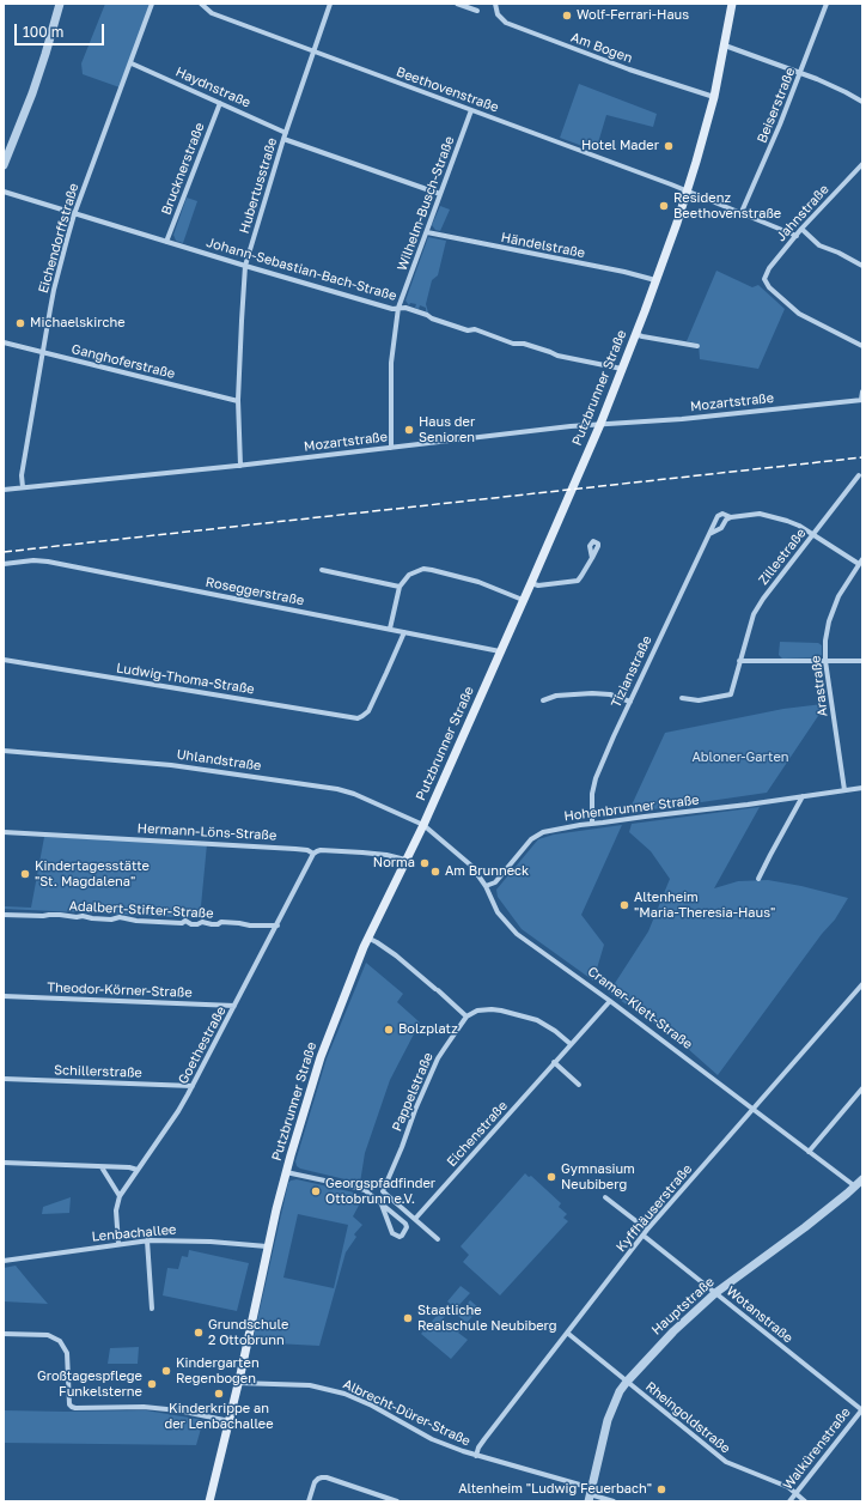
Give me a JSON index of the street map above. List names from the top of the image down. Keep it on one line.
{"streets":{"main road":["Putzbrunner Straße"],"street":["Am Bogen","Haydnstraße","Beethovenstraße","Beiserstraße","Brucknerstraße","Hubertusstraße","Wilhelm-Busch-Straße","Jahnstraße","Eichendorffstraße","Händelstraße","Johann-Sebastian-Bach-Straße","Ganghoferstraße","Mozartstraße","Zillestraße","Roseggerstraße","Tizianstraße","Ludwig-Thoma-Straße","Arastraße","Uhlandstraße","Hohenbrunner Straße","Hermann-Löns-Straße","Adalbert-Stifter-Straße","Theodor-Körner-Straße","Cramer-Klett-Straße","Goethestraße","Schillerstraße","Pappelstraße","Eichenstraße","Kyffhäuserstraße","Lenbachallee","Hauptstraße","Wotanstraße","Albrecht-Dürer-Straße","Rheingoldstraße","Walkürenstraße"]},"crossings":[["Am Bogen","Putzbrunner Straße"],["Haydnstraße","Brucknerstraße"],["Haydnstraße","Hubertusstraße"],["Haydnstraße","Eichendorffstraße"],["Beethovenstraße","Beiserstraße"],["Beethovenstraße","Hubertusstraße"],["Beethovenstraße","Wilhelm-Busch-Straße"],["Beethovenstraße","Jahnstraße"],["Beethovenstraße","Putzbrunner Straße"],["Brucknerstraße","Johann-Sebastian-Bach-Straße"],["Hubertusstraße","Johann-Sebastian-Bach-Straße"],["Hubertusstraße","Ganghoferstraße"],["Hubertusstraße","Mozartstraße"],["Wilhelm-Busch-Straße","Händelstraße"],["Wilhelm-Busch-Straße","Johann-Sebastian-Bach-Straße"],["Wilhelm-Busch-Straße","Mozartstraße"],["Eichendorffstraße","Johann-Sebastian-Bach-Straße"],["Eichendorffstraße","Ganghoferstraße"],["Eichendorffstraße","Mozartstraße"],["Händelstraße","Putzbrunner Straße"],["Johann-Sebastian-Bach-Straße","Putzbrunner Straße"],["Putzbrunner Straße","Mozartstraße"],["Putzbrunner Straße","Roseggerstraße"],["Putzbrunner Straße","Uhlandstraße"],["Putzbrunner Straße","Hermann-Löns-Straße"],["Putzbrunner Straße","Cramer-Klett-Straße"],["Putzbrunner Straße","Lenbachallee"],["Putzbrunner Straße","Albrecht-Dürer-Straße"],["Zillestraße","Tizianstraße"],["Roseggerstraße","Ludwig-Thoma-Straße"],["Tizianstraße","Arastraße"],["Tizianstraße","Hohenbrunner Straße"],["Arastraße","Hohenbrunner Straße"],["Uhlandstraße","Cramer-Klett-Straße"],["Hohenbrunner Straße","Cramer-Klett-Straße"],["Hermann-Löns-Straße","Goethestraße"],["Adalbert-Stifter-Straße","Goethestraße"],["Theodor-Körner-Straße","Goethestraße"],["Cramer-Klett-Straße","Eichenstraße"],["Cramer-Klett-Straße","Kyffhäuserstraße"],["Cramer-Klett-Straße","Hauptstraße"],["Goethestraße","Schillerstraße"],["Goethestraße","Lenbachallee"],["Pappelstraße","Eichenstraße"],["Kyffhäuserstraße","Wotanstraße"],["Kyffhäuserstraße","Albrecht-Dürer-Straße"],["Kyffhäuserstraße","Rheingoldstraße"],["Hauptstraße","Wotanstraße"],["Hauptstraße","Albrecht-Dürer-Straße"],["Hauptstraße","Rheingoldstraße"],["Wotanstraße","Walkürenstraße"],["Rheingoldstraße","Walkürenstraße"]],"parks":["Abloner-Garten"],"places":["Wolf-Ferrari-Haus","Hotel Mader","Residenz Beethovenstraße","Michaelskirche","Haus der Senioren","Norma","Am Brunneck","Kindertagesstätte \"St. Magdalena\"","Altenheim \"Maria-Theresia-Haus\"","Bolzplatz","Gymnasium Neubiberg","Georgspfadfinder Ottobrunn e.V.","Staatliche Realschule Neubiberg","Grundschule 2 Ottobrunn","Kindergarten Regenbogen","Großtagespflege Funkelsterne","Kinderkrippe an der Lenbachallee","Altenheim \"Ludwig Feuerbach\""],"scale_bar":"100 m"}
